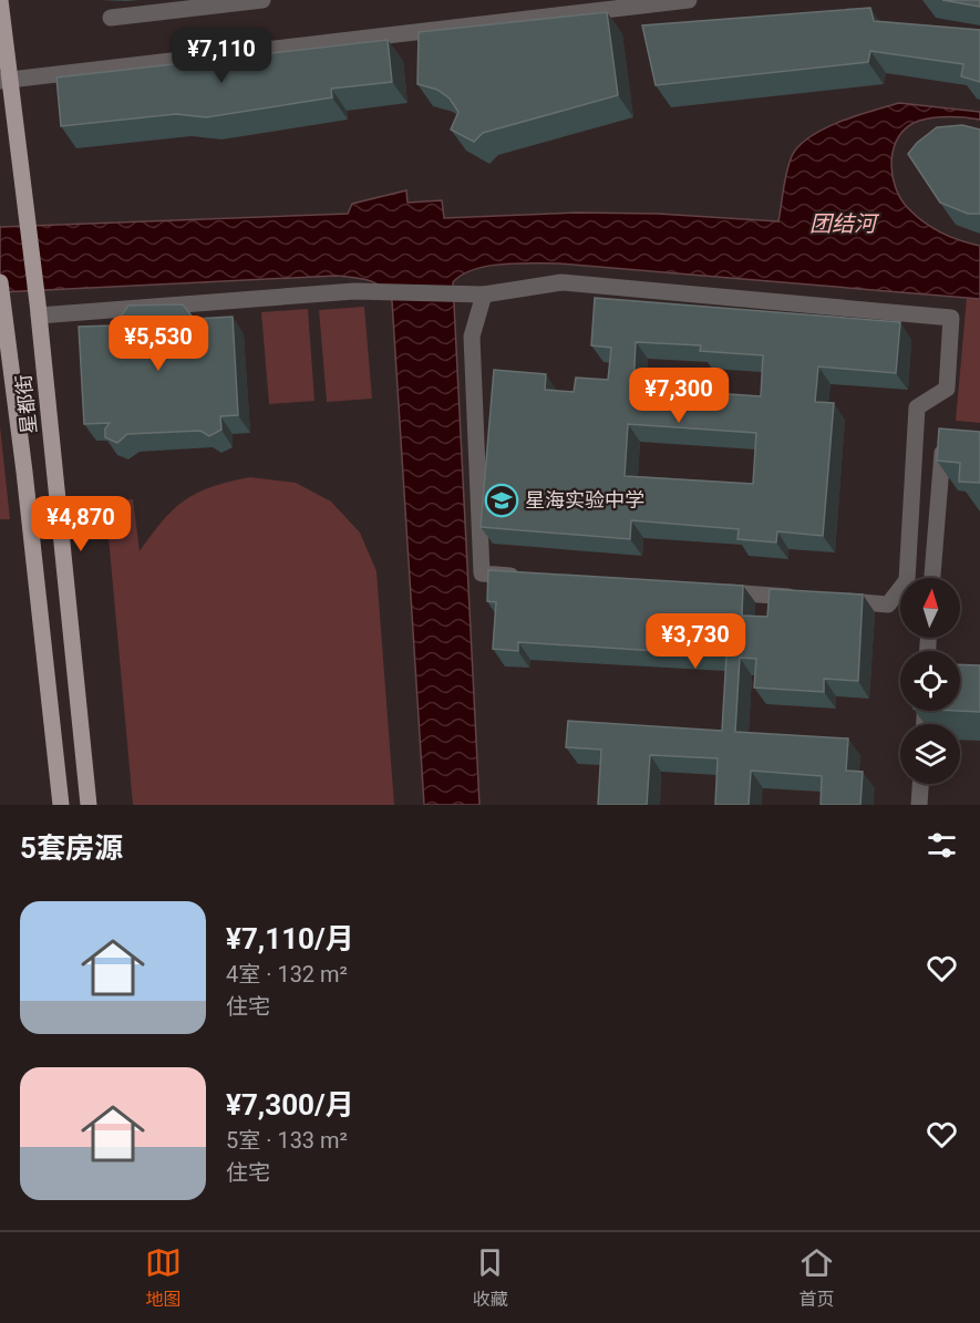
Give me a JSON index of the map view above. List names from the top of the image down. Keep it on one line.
{"streets":{"main road":["星都街"]},"water":["团结河"],"places":{"school or university":["星海实验中学"]},"north":"top","page":{"price":["¥7,110","¥5,530","¥7,300","¥4,870","¥3,730"],"heading":"5套房源","list":[{"name":"¥7,110/月","note":"4室 · 132 m² · 住宅"},{"name":"¥7,300/月","note":"5室 · 133 m² · 住宅"}],"tabs":["地图","收藏","首页"]}}
